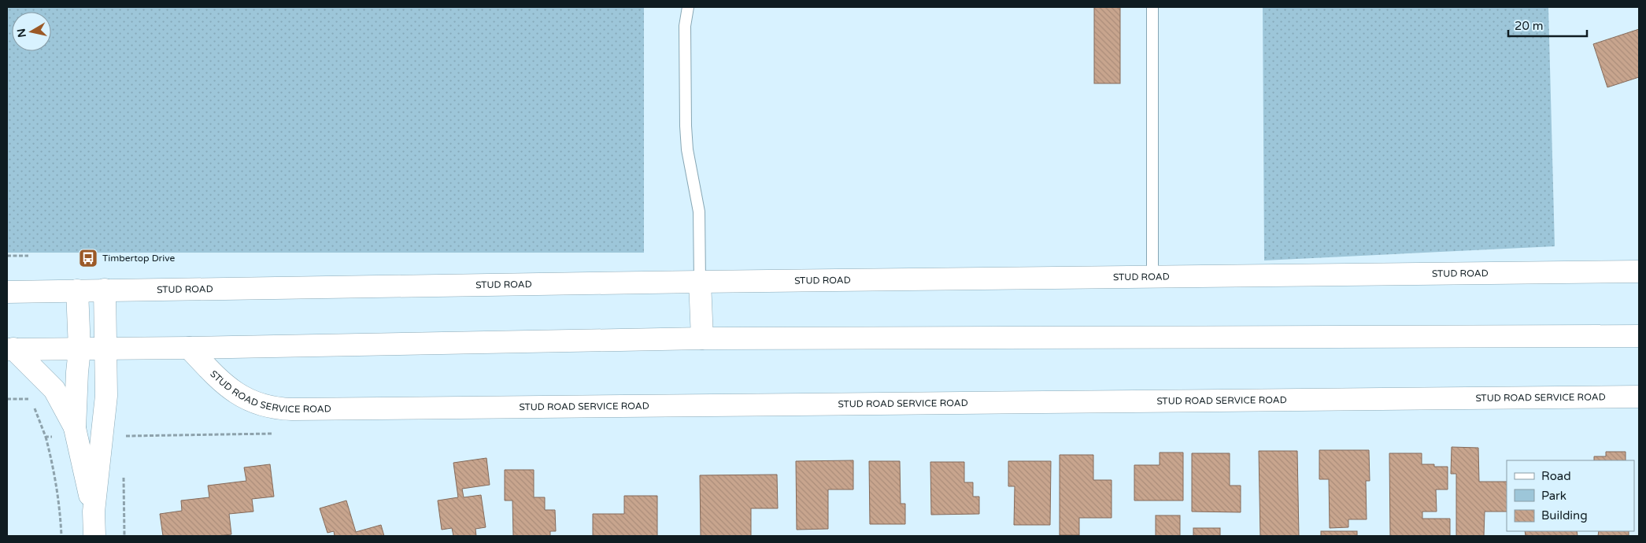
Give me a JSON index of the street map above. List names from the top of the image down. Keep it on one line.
{"streets":{"main road":["STUD ROAD","STUD ROAD SERVICE ROAD"]},"places":{"bus stop":["Timbertop Drive"]},"legend":["Road","Park","Building"],"scale_bar":"20 m","north":"left"}
